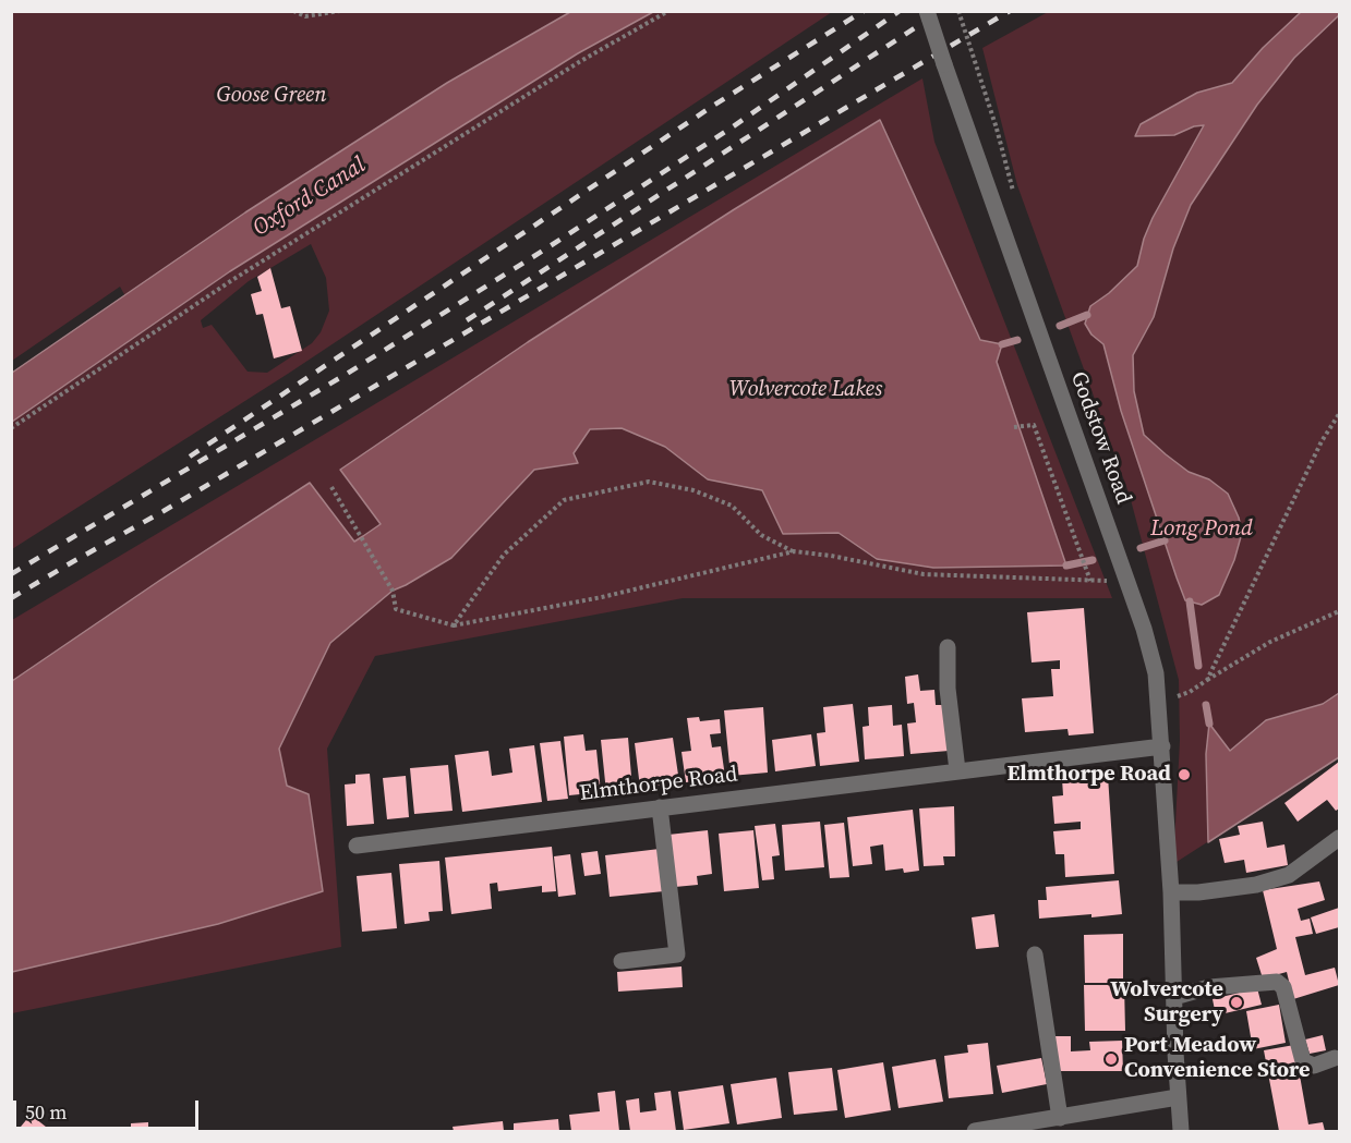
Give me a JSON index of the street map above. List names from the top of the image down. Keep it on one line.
{"streets":{"street":["Godstow Road","Elmthorpe Road"]},"crossings":[["Godstow Road","Elmthorpe Road"]],"water":["Oxford Canal","Long Pond"],"parks":["Goose Green","Wolvercote Lakes"],"places":["Elmthorpe Road","Wolvercote Surgery","Port Meadow Convenience Store"],"scale_bar":"50 m"}
